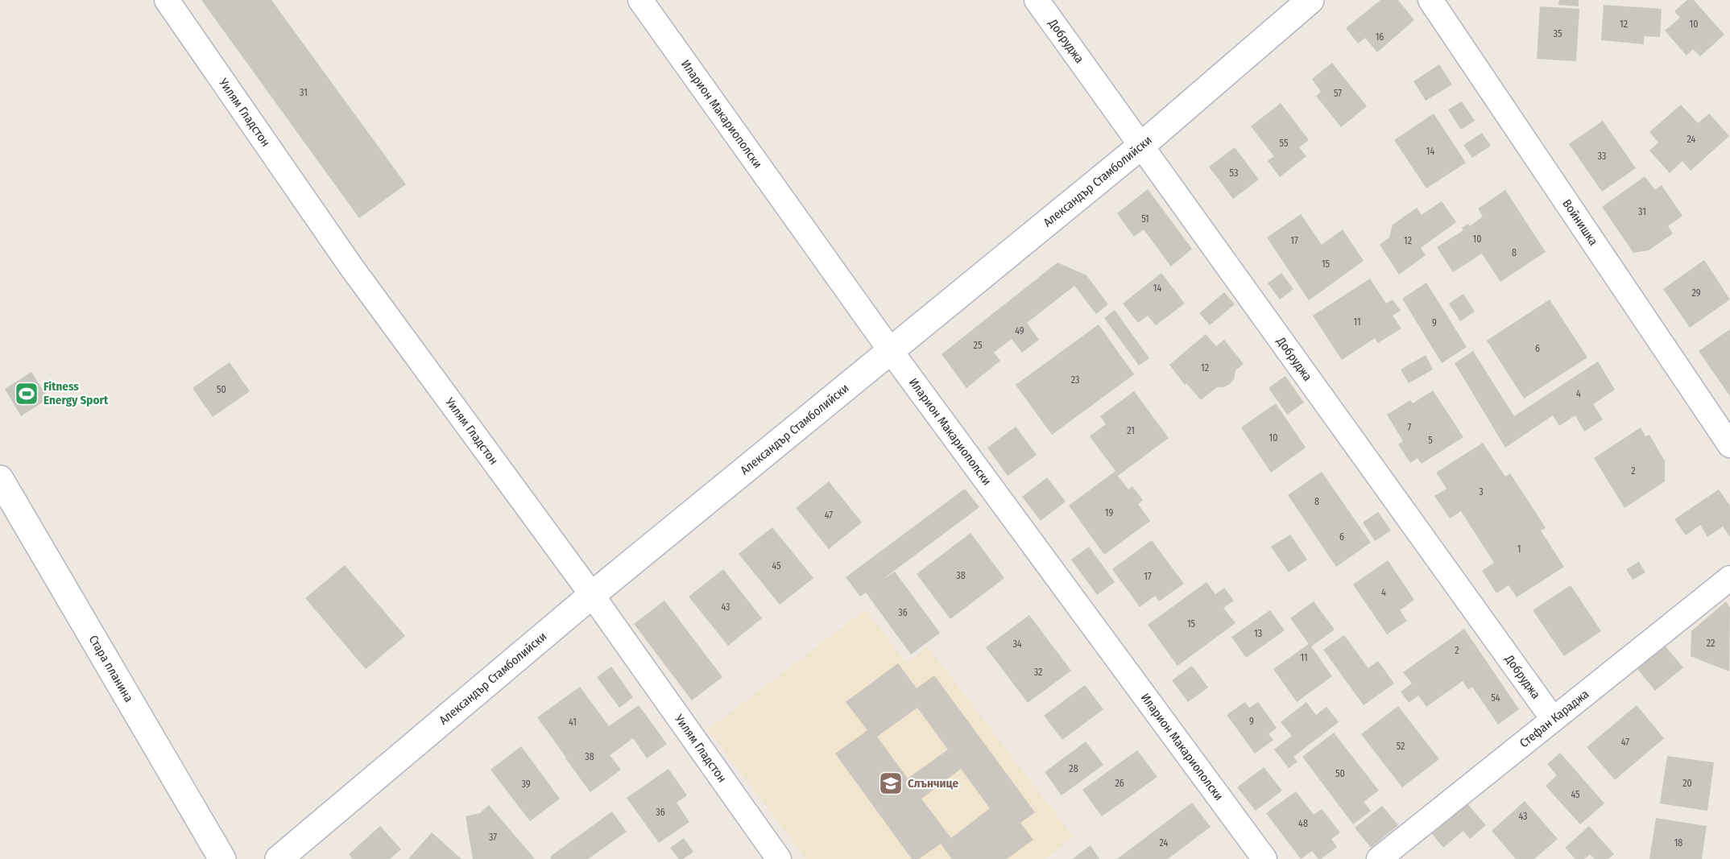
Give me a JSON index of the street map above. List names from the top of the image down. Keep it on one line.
{"streets":{"main road":["Александър Стамболийски","Стара планина"],"street":["Добруджа","Уилям Гладстон","Иларион Макариополски","Войнишка","Стефан Караджа"]},"crossings":[["Добруджа","Александър Стамболийски"],["Добруджа","Стефан Караджа"],["Уилям Гладстон","Александър Стамболийски"],["Иларион Макариополски","Александър Стамболийски"]],"places":{"sports":["Fitness Energy Sport"],"school or university":["Слънчице"]},"house_numbers":["12","10","35","16","31","57","24","55","14","33","53","31","51","10","17","12","8","15","14","29","11","9","49","25","6","12","23","50","4","7","21","10","5","2","3","8","19","47","6","1","45","38","17","4","43","36","15","13","22","34","2","11","32","54","9","41","47","52","38","28","50","26","20","39","45","36","43","48","37","24","18"]}
